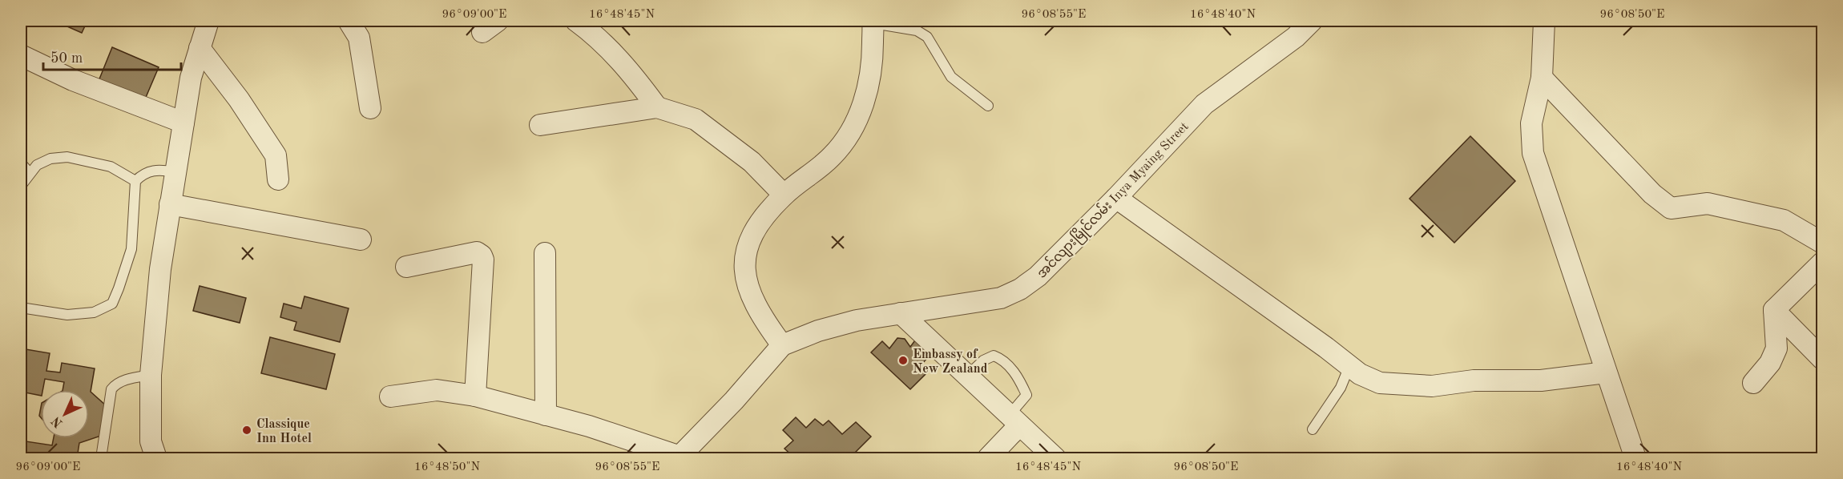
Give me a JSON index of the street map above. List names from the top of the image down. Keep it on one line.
{"streets":{"street":["အင်လျားမြိုင်လမ်း Inya Myaing Street"]},"places":["Embassy of New Zealand","Classique Inn Hotel"],"scale_bar":"50 m","north":"bottom left","coordinates":["96°09'00\"E","16°48'45\"N","96°08'55\"E","16°48'40\"N","96°08'50\"E","16°48'50\"N"]}
